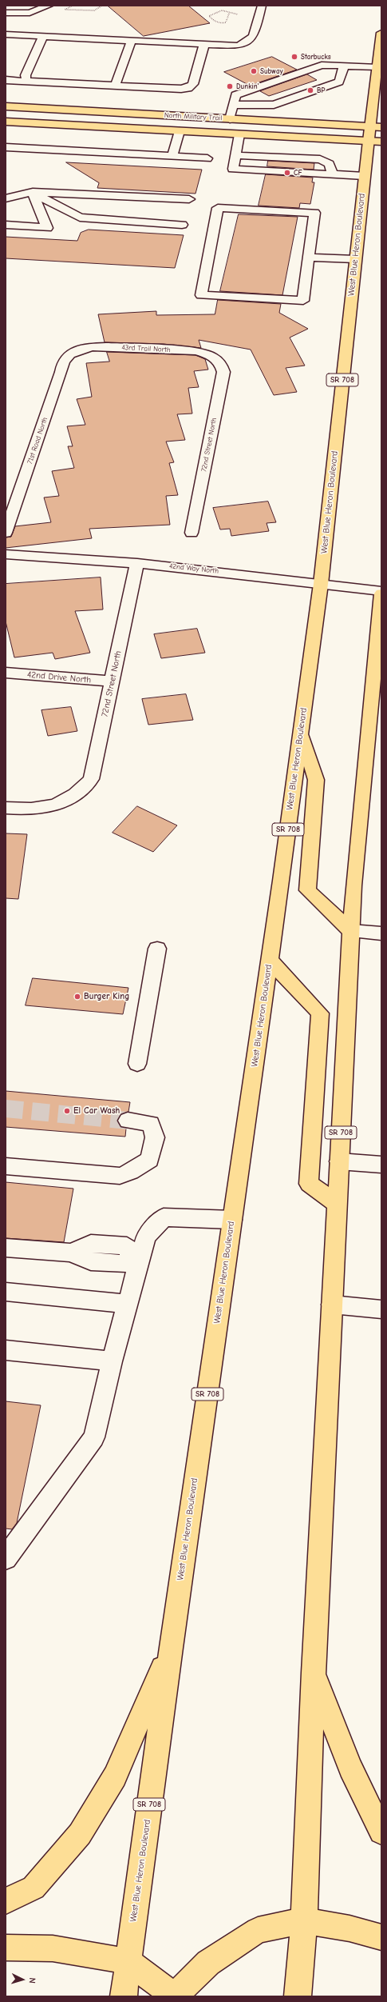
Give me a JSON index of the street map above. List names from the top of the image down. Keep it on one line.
{"streets":{"main road":["North Military Trail","West Blue Heron Boulevard","SR 708"],"street":["43rd Trail North","71st Road North","72nd Street North","42nd Way North","42nd Drive North"]},"crossings":[["North Military Trail","West Blue Heron Boulevard"],["West Blue Heron Boulevard","42nd Way North"],["43rd Trail North","71st Road North"],["43rd Trail North","72nd Street North"],["SR 708","42nd Way North"],["72nd Street North","42nd Way North"],["72nd Street North","42nd Drive North"]],"places":["Starbucks","Subway","Dunkin'","BP","CF","Burger King","El Car Wash"],"north":"right"}
